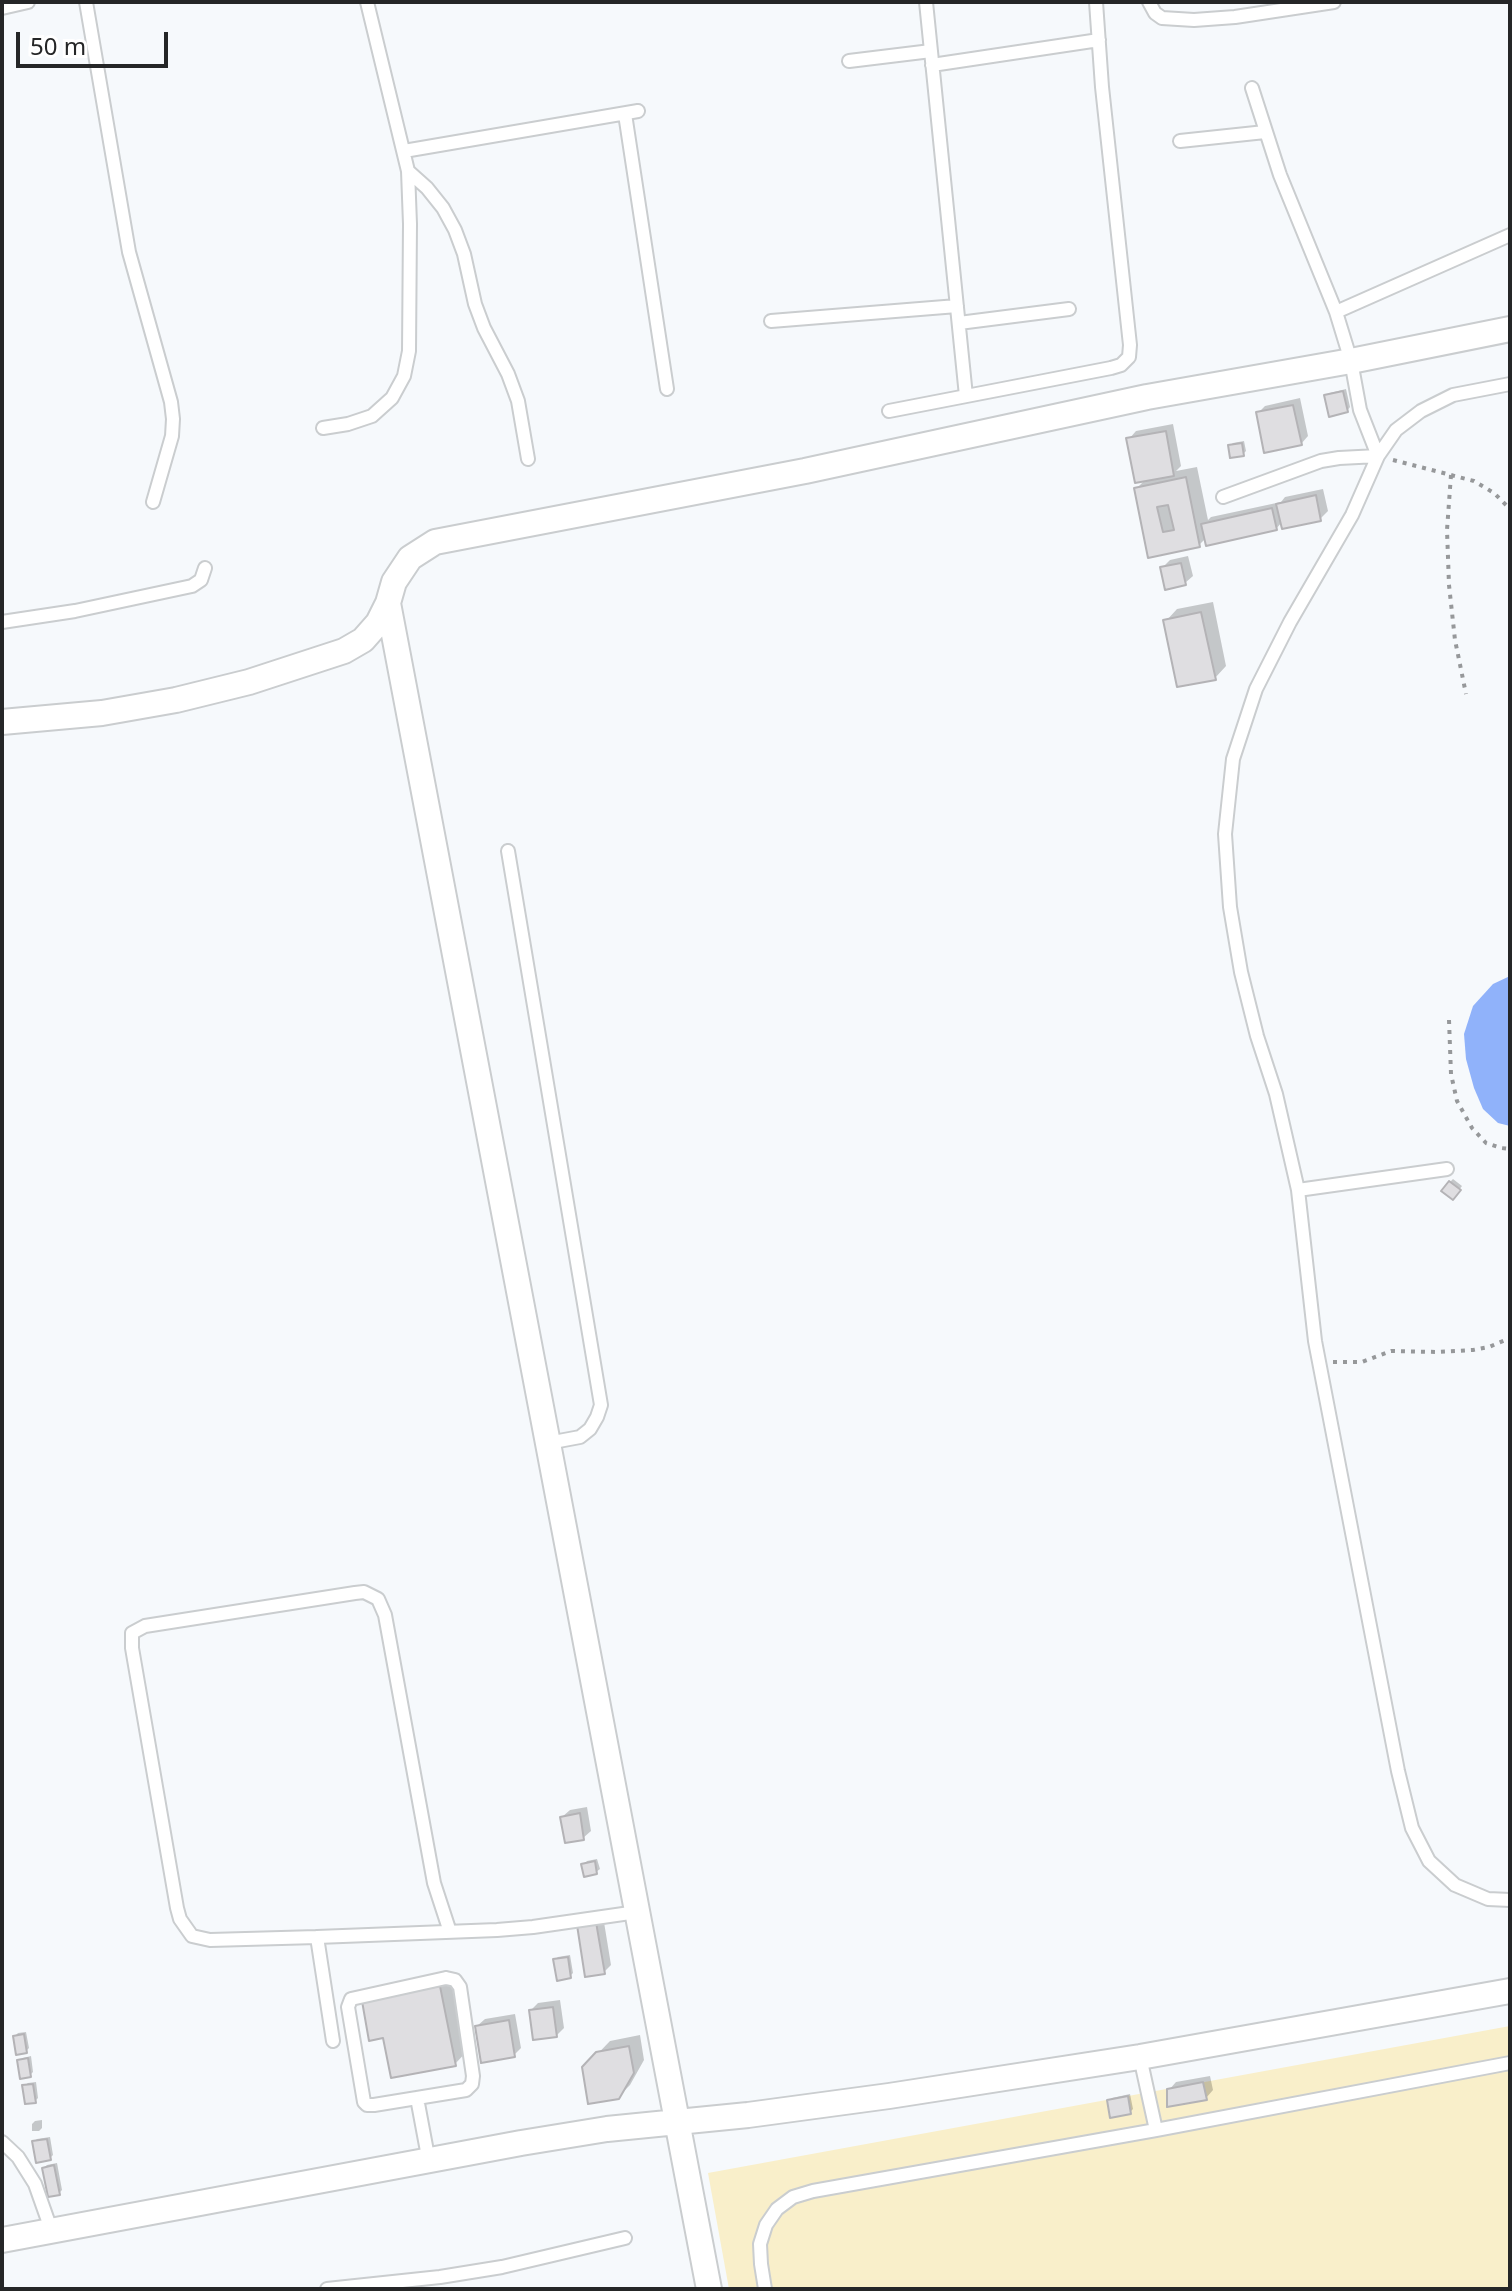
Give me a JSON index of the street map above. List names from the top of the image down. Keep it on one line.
{"scale_bar":"50 m"}
